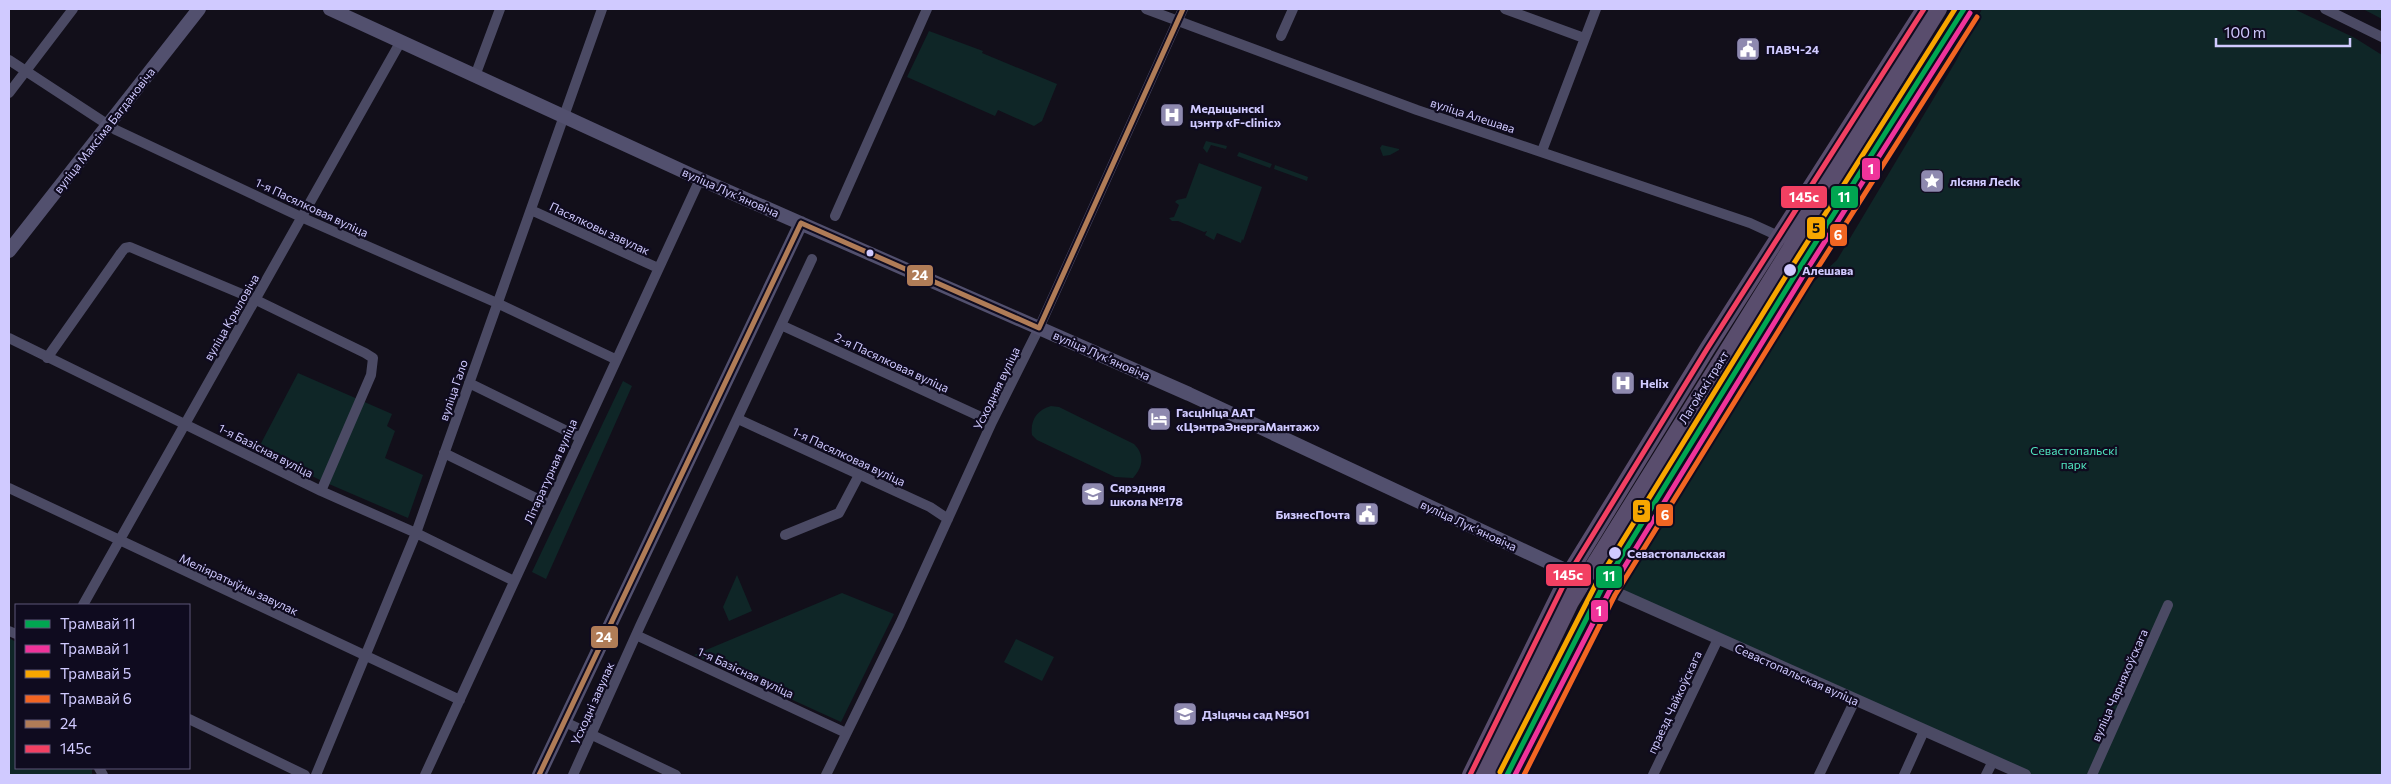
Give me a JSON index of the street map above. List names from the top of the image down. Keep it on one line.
{"streets":{"main road":["вуліца Максіма Багдановіча","вуліца Лукʼяновіча","Лагойскі тракт"],"street":["вуліца Алешава","1-я Пасялковая вуліца","Пасялковы завулак","вуліца Крыловіча","2-я Пасялковая вуліца","Усходняя вуліца","вуліца Гало","1-я Базісная вуліца","Літаратурная вуліца","Меліяратыўны завулак","Севастопальская вуліца","вуліца Чарняхоўскага","праезд Чайкоўскага","Усходні завулак"]},"crossings":[["вуліца Алешава","Лагойскі тракт"],["вуліца Алешава","Усходняя вуліца"],["вуліца Максіма Багдановіча","1-я Пасялковая вуліца"],["вуліца Лукʼяновіча","вуліца Крыловіча"],["вуліца Лукʼяновіча","Лагойскі тракт"],["вуліца Лукʼяновіча","Усходняя вуліца"],["вуліца Лукʼяновіча","вуліца Гало"],["вуліца Лукʼяновіча","Літаратурная вуліца"],["вуліца Лукʼяновіча","Севастопальская вуліца"],["1-я Пасялковая вуліца","вуліца Крыловіча"],["1-я Пасялковая вуліца","Усходняя вуліца"],["1-я Пасялковая вуліца","вуліца Гало"],["1-я Пасялковая вуліца","Літаратурная вуліца"],["1-я Пасялковая вуліца","Усходні завулак"],["Пасялковы завулак","вуліца Гало"],["Пасялковы завулак","Літаратурная вуліца"],["вуліца Крыловіча","1-я Базісная вуліца"],["вуліца Крыловіча","Меліяратыўны завулак"],["2-я Пасялковая вуліца","Усходняя вуліца"],["2-я Пасялковая вуліца","Усходні завулак"],["Лагойскі тракт","Севастопальская вуліца"],["Усходняя вуліца","1-я Базісная вуліца"],["вуліца Гало","1-я Базісная вуліца"],["вуліца Гало","Меліяратыўны завулак"],["1-я Базісная вуліца","Літаратурная вуліца"],["1-я Базісная вуліца","Усходні завулак"],["Літаратурная вуліца","Меліяратыўны завулак"],["Севастопальская вуліца","праезд Чайкоўскага"]],"parks":["Севастопальскі парк"],"places":{"public building":["ПАВЧ-24","БизнесПочта"],"hospital":["Медыцынскі цэнтр «F-clinic»","Helix"],"place":["лісяня Лесік"],"other":["Алешава","Севастопальская"],"hotel":["Гасцініца ААТ «ЦэнтраЭнергаМантаж»"],"school or university":["Сярэдняя школа №178","Дзіцячы сад №501"]},"lines":["tram line 11","tram line 5","transit line 24","transit line 145с","tram line 1","tram line 6"],"legend":["Трамвай 11","Трамвай 1","Трамвай 5","Трамвай 6","24","145с"],"scale_bar":"100 m"}
